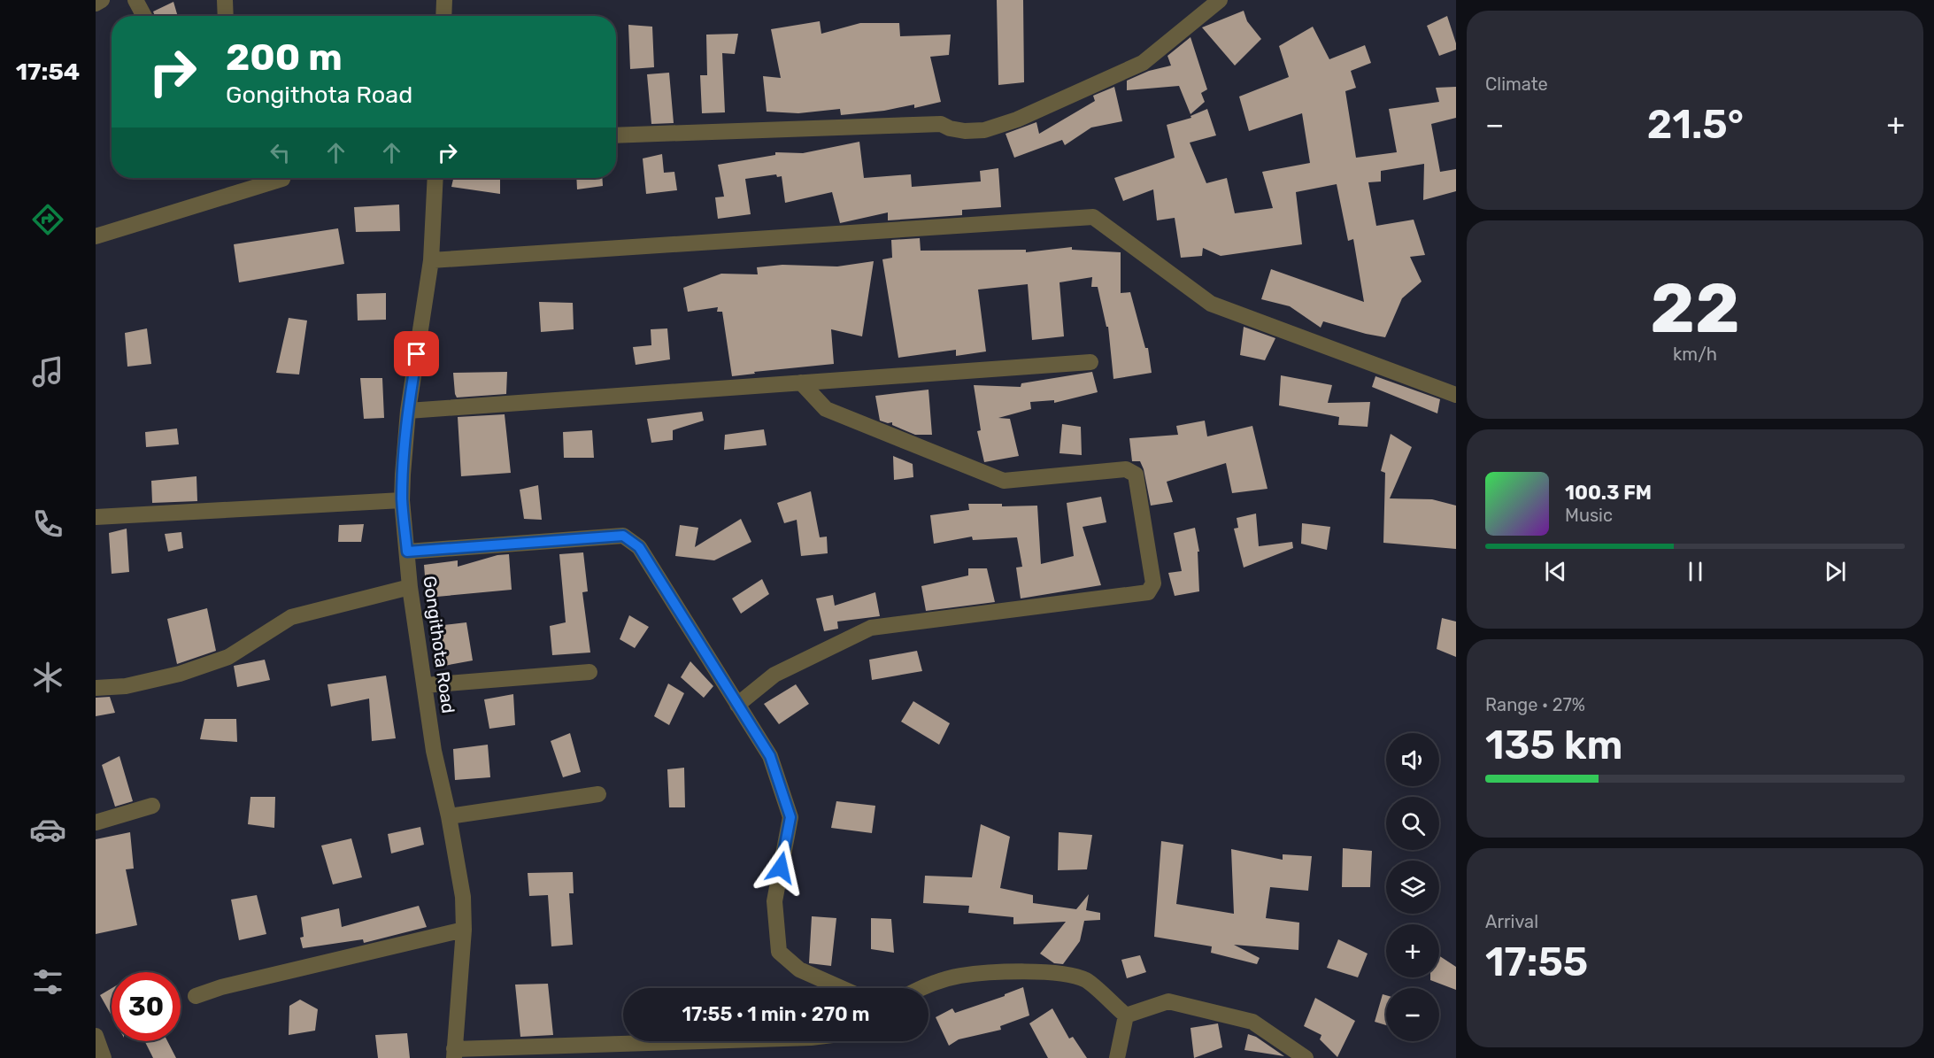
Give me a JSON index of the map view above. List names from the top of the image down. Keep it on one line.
{"streets":{"street":["Gongithota Road"]},"page":{"tabs":"17:54","tile":["Climate",["22","km/h"],["Range · 27%","135 km"],["Arrival","17:55"]],"turn":["200 m","Gongithota Road"],"heat":["−","21.5°","+"],"song":["100.3 FM","Music"],"map_buttons":["+","−"],"limit":"30","trip":"17:55 · 1 min · 270 m"}}
